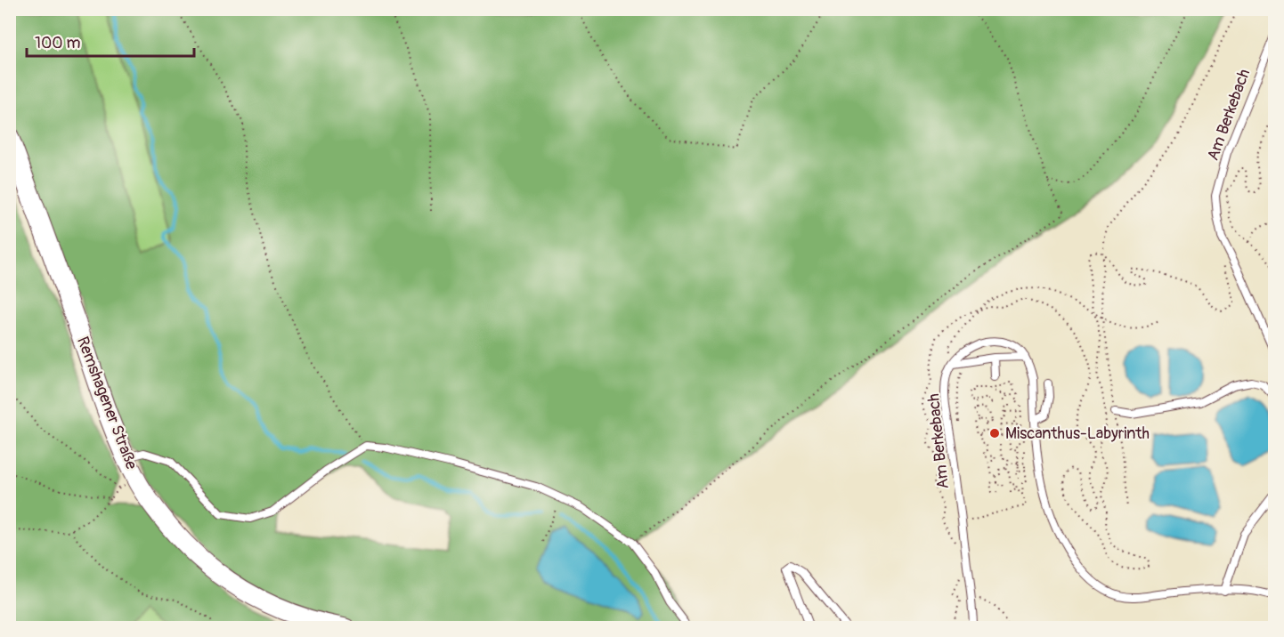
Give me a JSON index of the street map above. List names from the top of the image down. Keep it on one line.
{"streets":{"main road":["Remshagener Straße"],"lane":["Am Berkebach"]},"places":["Miscanthus-Labyrinth"],"scale_bar":"100 m"}
